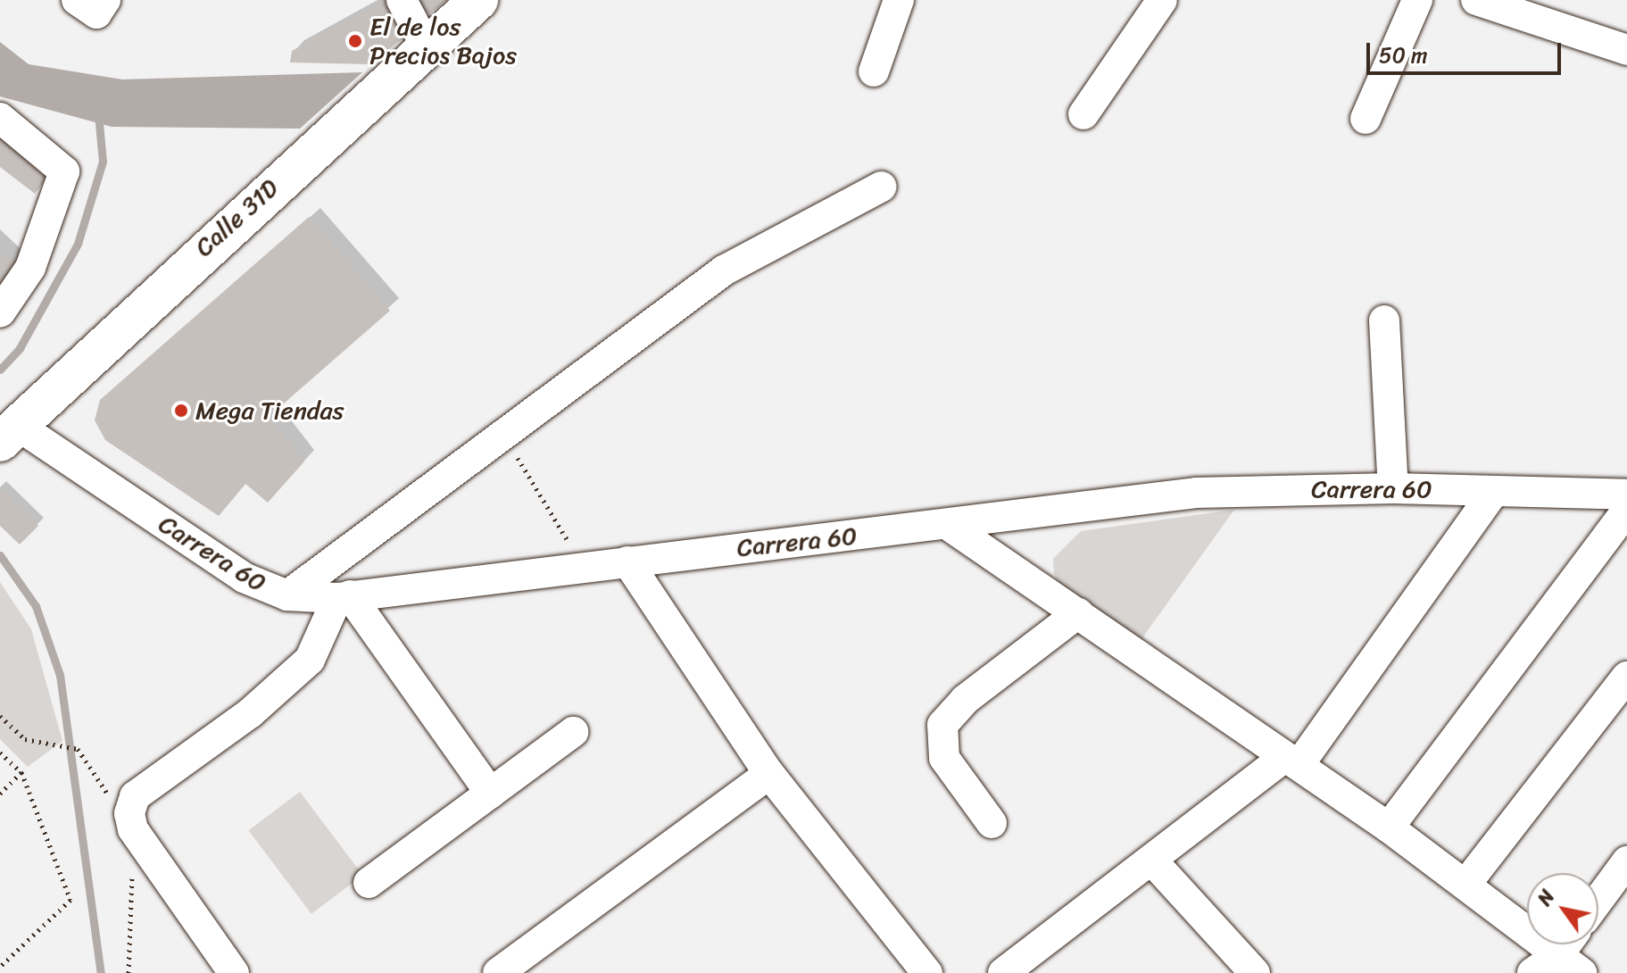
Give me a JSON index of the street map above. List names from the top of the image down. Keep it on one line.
{"streets":{"street":["Calle 31D","Carrera 60"]},"crossings":[["Calle 31D","Carrera 60"]],"places":["El de los Precios Bajos","Mega Tiendas"],"scale_bar":"50 m","north":"top left"}
